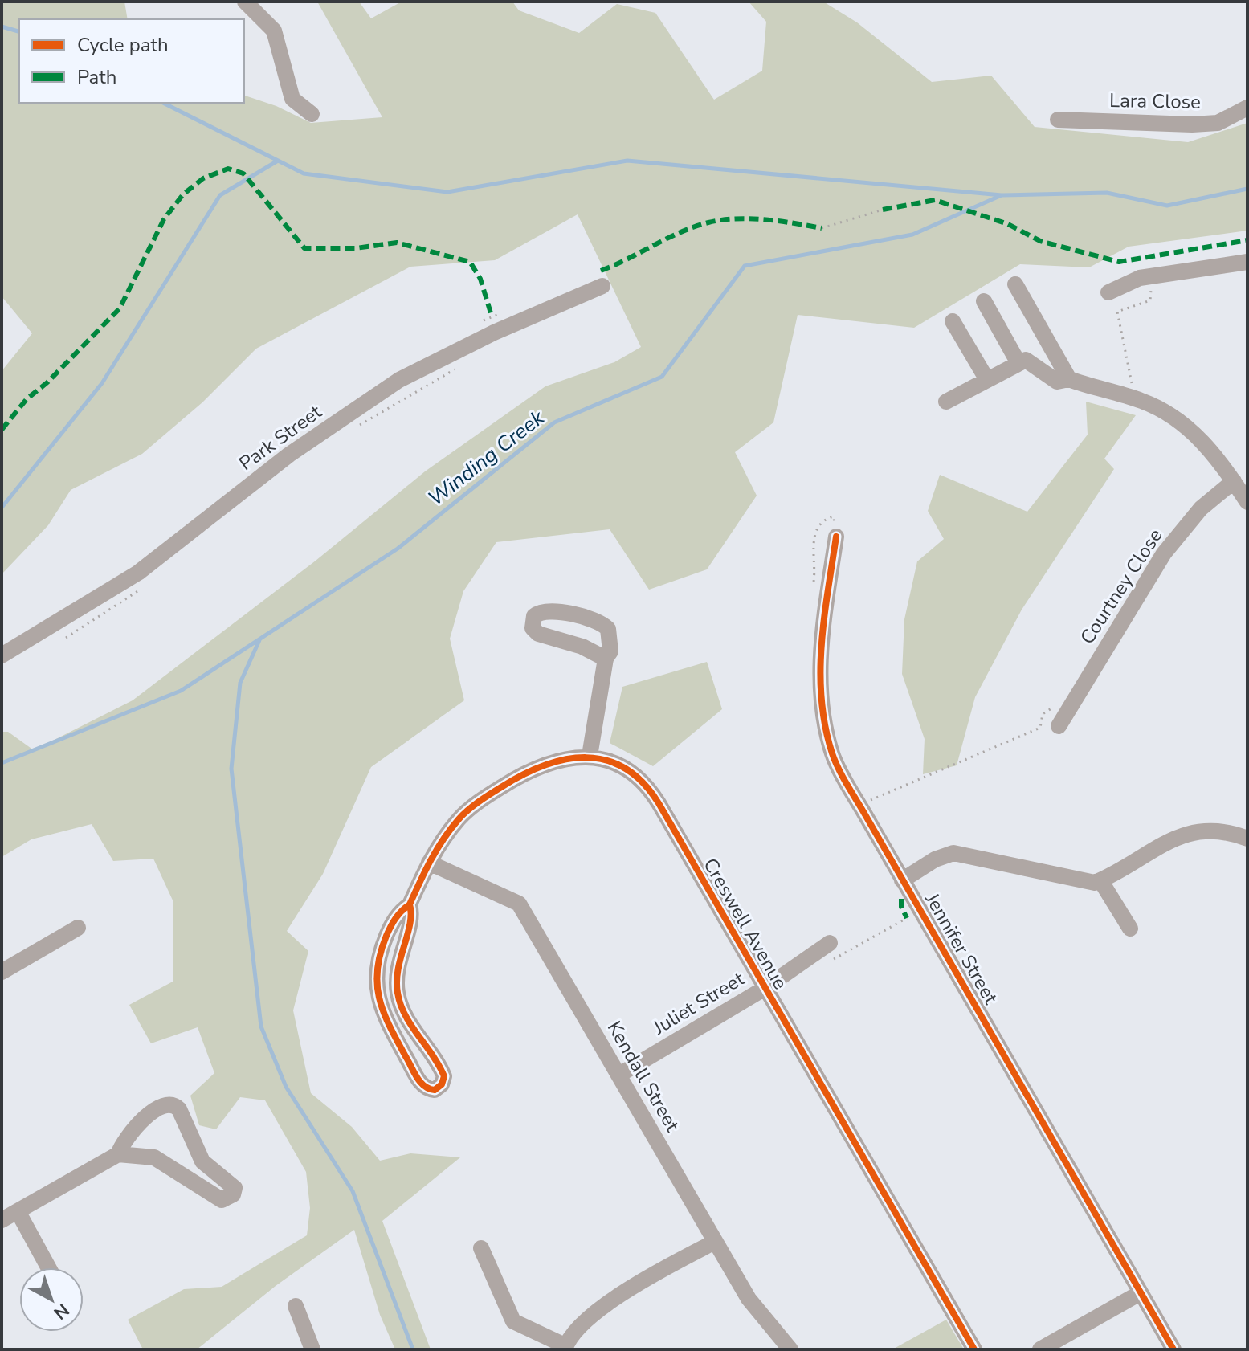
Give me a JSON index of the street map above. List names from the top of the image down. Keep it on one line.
{"streets":{"street":["Lara Close","Park Street","Courtney Close","Creswell Avenue","Jennifer Street","Juliet Street","Kendall Street"]},"crossings":[["Creswell Avenue","Juliet Street"],["Creswell Avenue","Kendall Street"],["Juliet Street","Kendall Street"]],"water":["Winding Creek"],"legend":["Cycle path","Path"],"north":"bottom right"}
